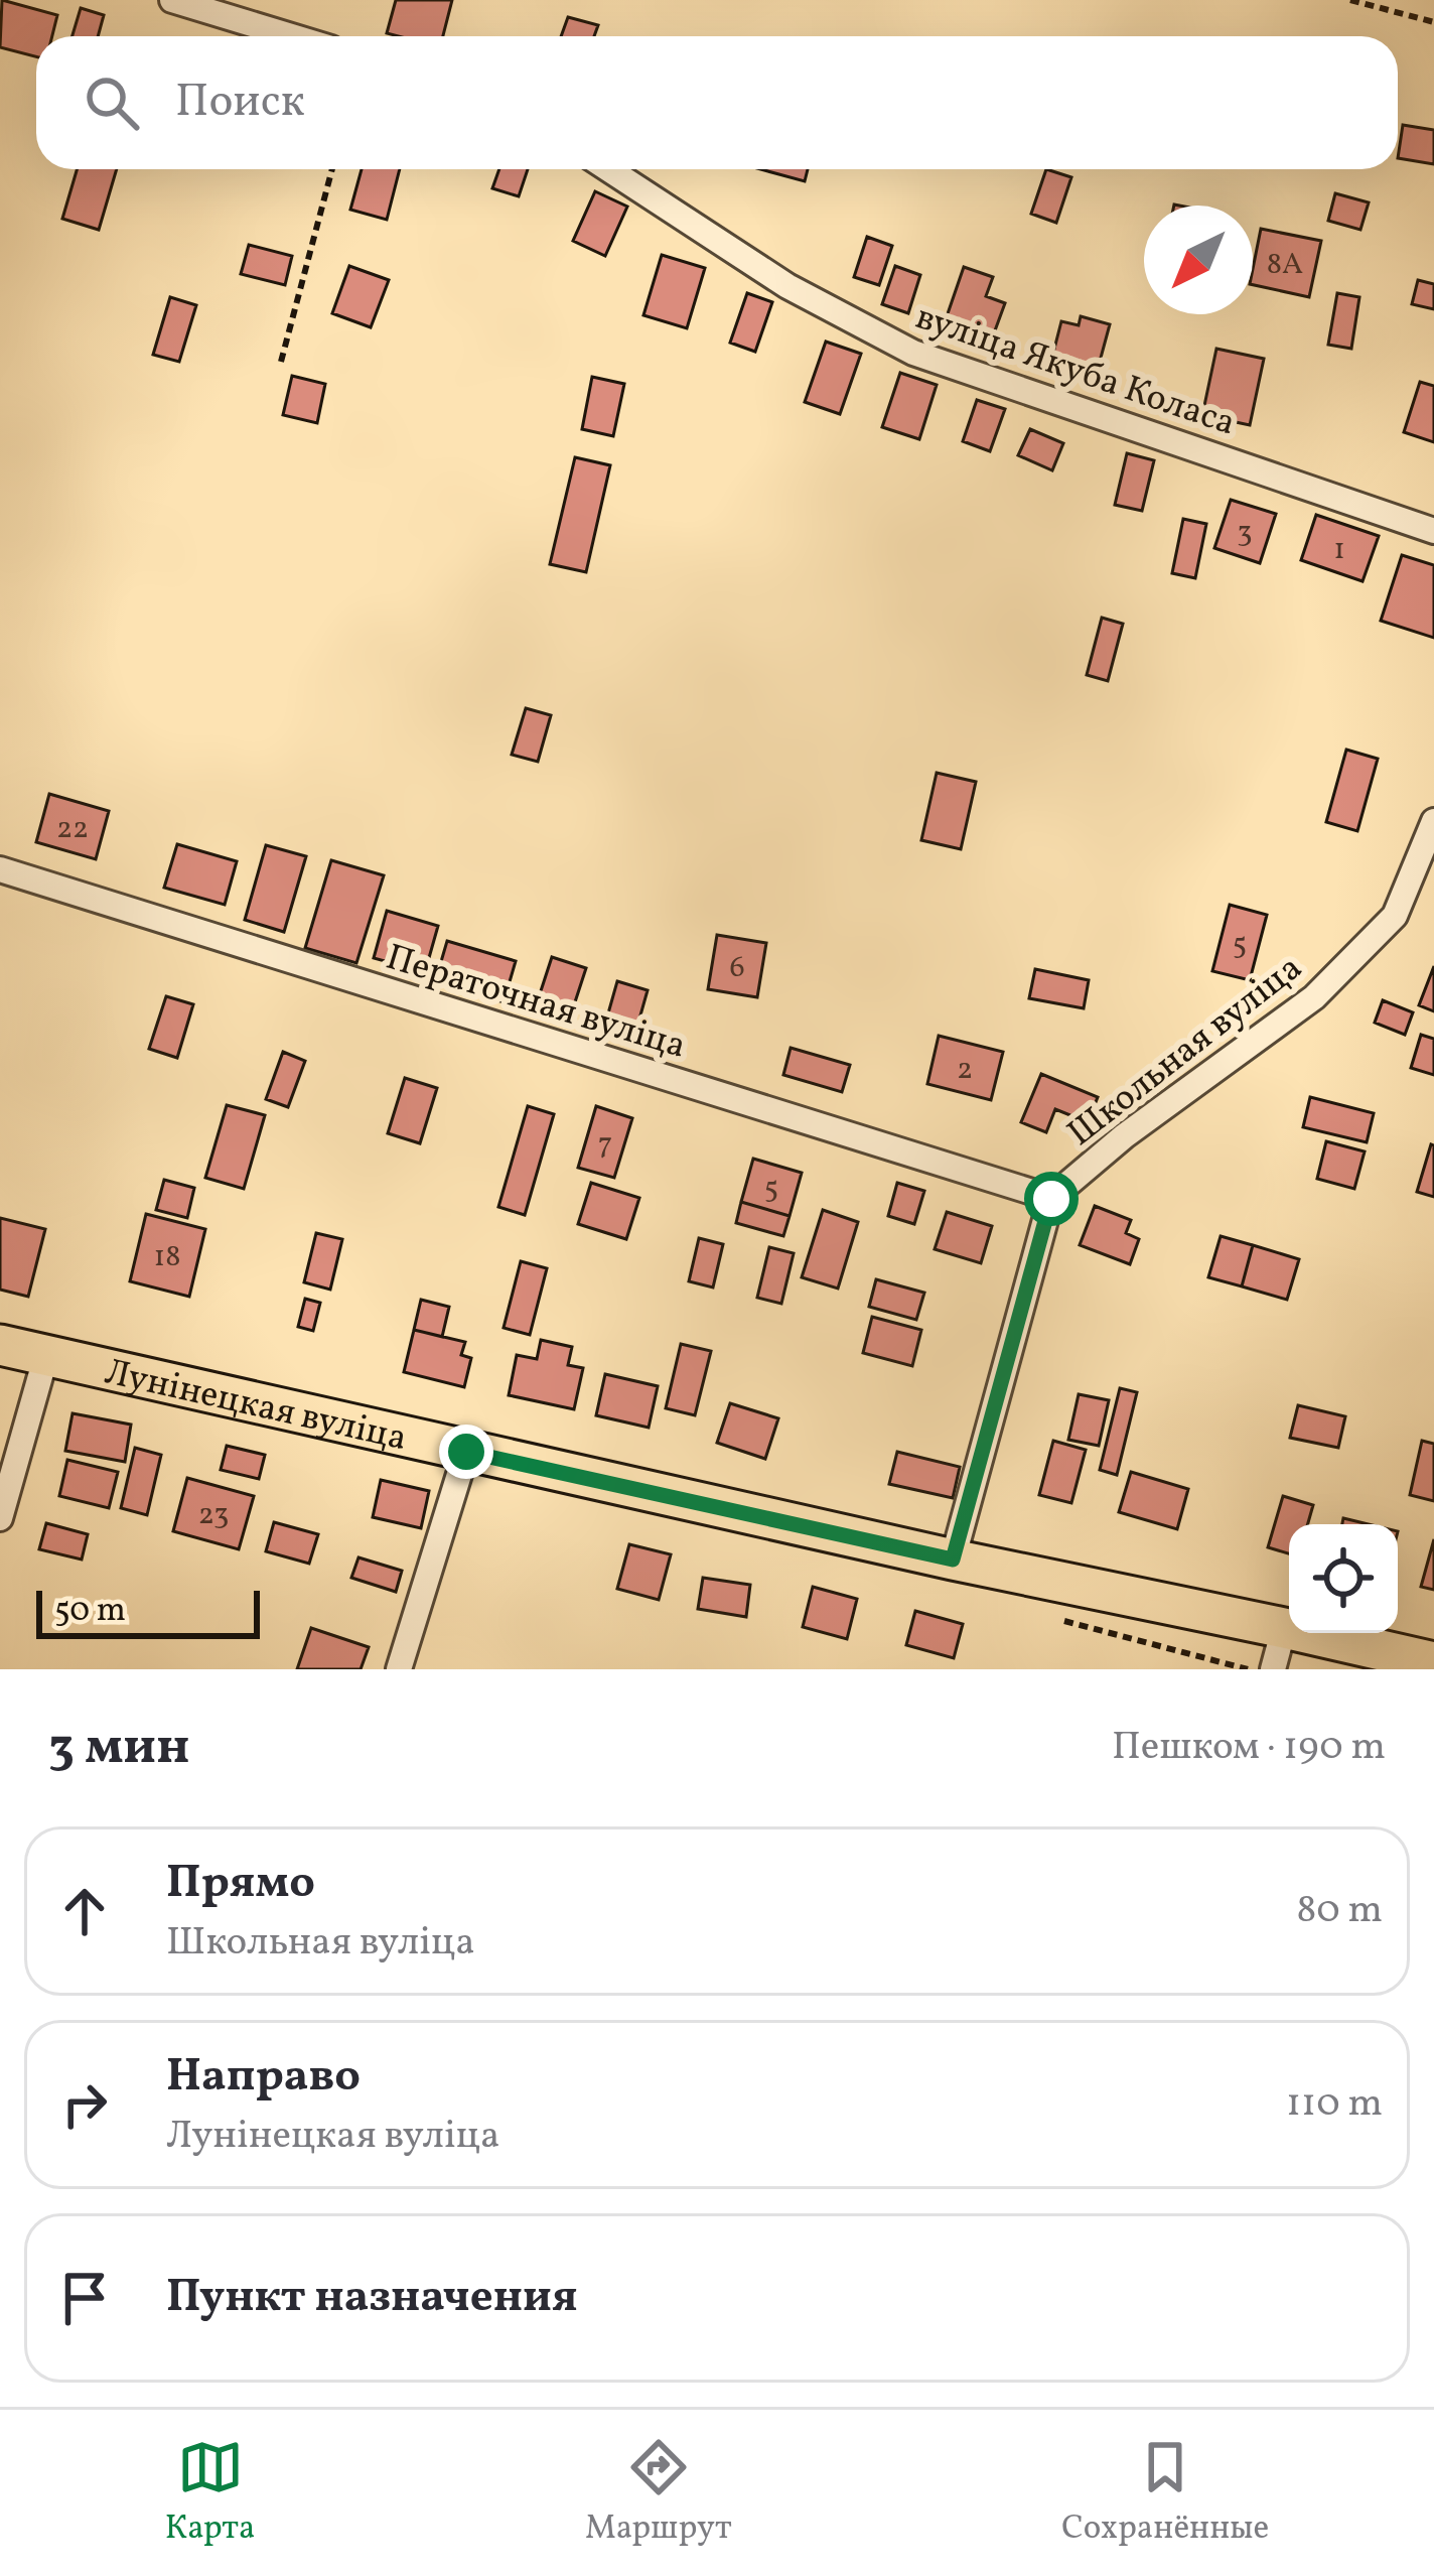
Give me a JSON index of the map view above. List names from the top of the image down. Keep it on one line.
{"streets":{"main road":["Лунінецкая вуліца"],"street":["вуліца Якуба Коласа","Ператочная вуліца","Школьная вуліца"]},"crossings":[["Ператочная вуліца","Школьная вуліца"]],"house_numbers":["8А","3","1","22","5","6","2","7","5","18","23"],"scale_bar":"50 m","north":"bottom left","page":{"search":"Поиск","scale":"50 m","heading":["3 мин","Пешком · 190 m"],"list":[["Прямо","Школьная вуліца","80 m"],["Направо","Лунінецкая вуліца","110 m"],"Пункт назначения"],"nav":["Карта","Маршрут","Сохранённые"]}}
